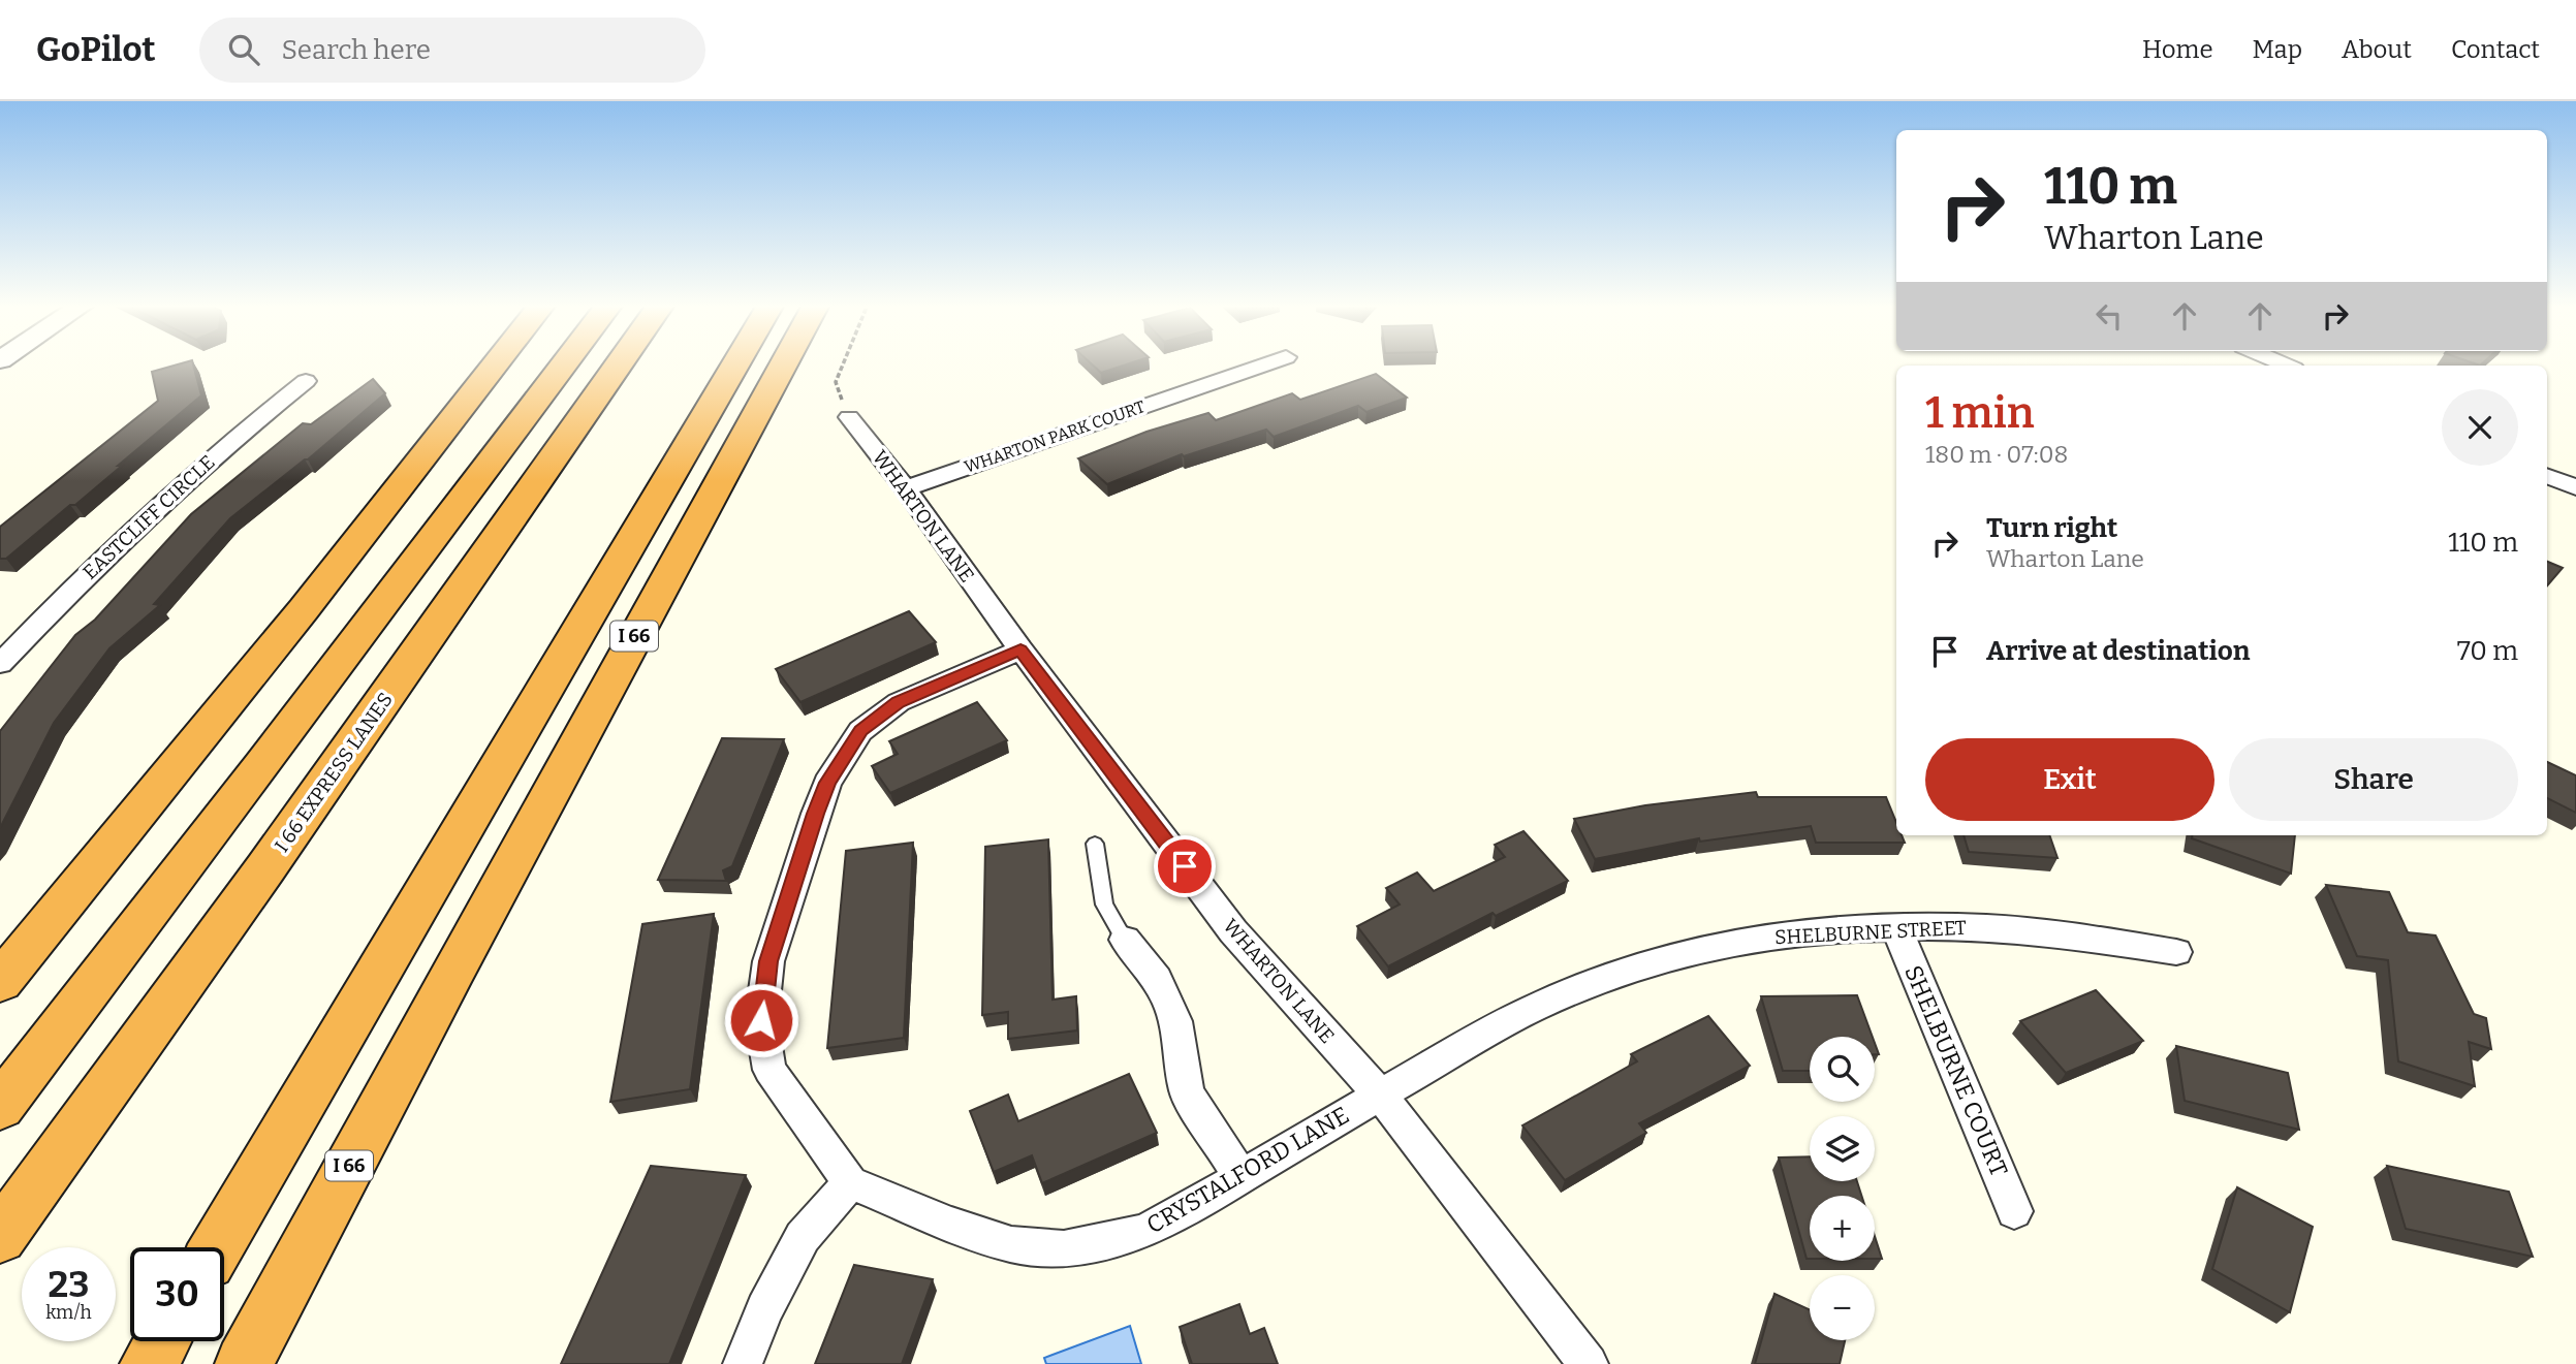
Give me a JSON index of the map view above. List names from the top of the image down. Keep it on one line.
{"streets":{"highway":["I 66","I 66 EXPRESS LANES"],"street":["WHARTON PARK COURT","WHARTON LANE","EASTCLIFF CIRCLE","SHELBURNE STREET","SHELBURNE COURT","CRYSTALFORD LANE"]},"crossings":[["WHARTON PARK COURT","WHARTON LANE"],["WHARTON LANE","SHELBURNE STREET"],["WHARTON LANE","CRYSTALFORD LANE"],["SHELBURNE STREET","SHELBURNE COURT"],["SHELBURNE STREET","CRYSTALFORD LANE"]],"page":{"header":"GoPilot","search":"Search here","nav":["Home","Map","About","Contact"],"turn":["110 m","Wharton Lane"],"heading":["1 min","180 m · 07:08"],"list":[{"name":"Turn right","note":"Wharton Lane","value":"110 m"},{"name":"Arrive at destination","value":"70 m"}],"buttons":["Exit","Share"],"map_buttons":["+","−"],"speed":"23 km/h","limit":"30"}}
